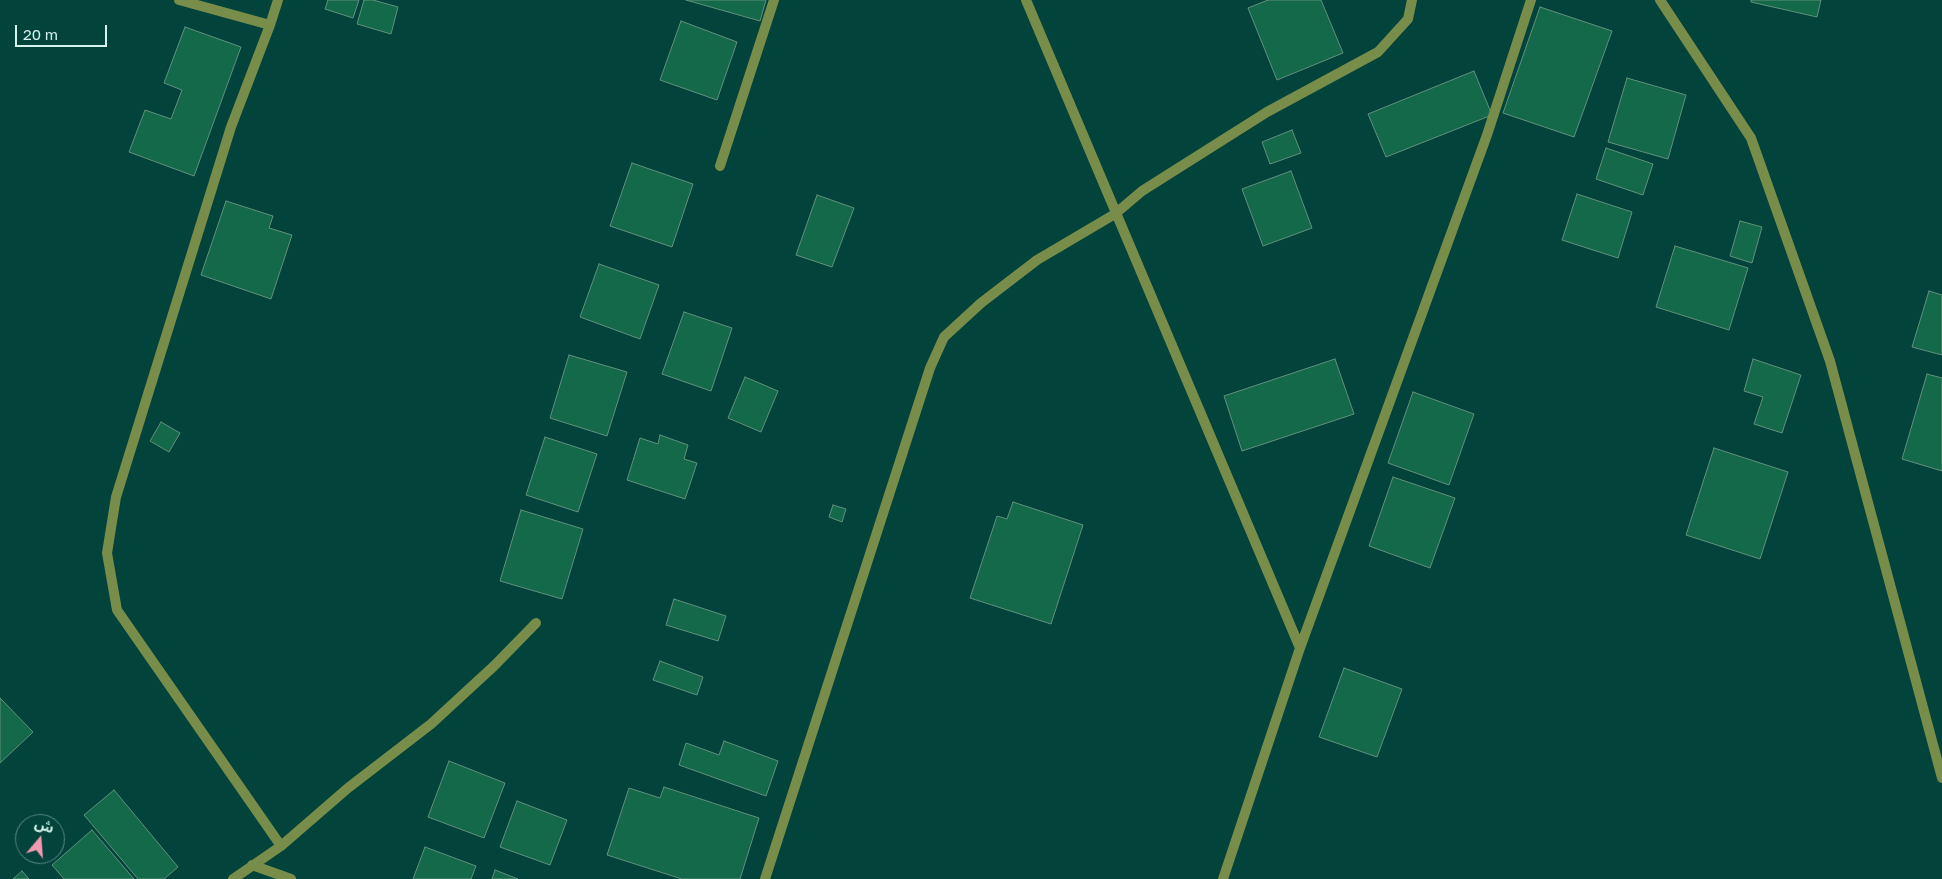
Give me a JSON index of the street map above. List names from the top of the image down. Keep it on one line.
{"scale_bar":"20 m","north":"top"}
